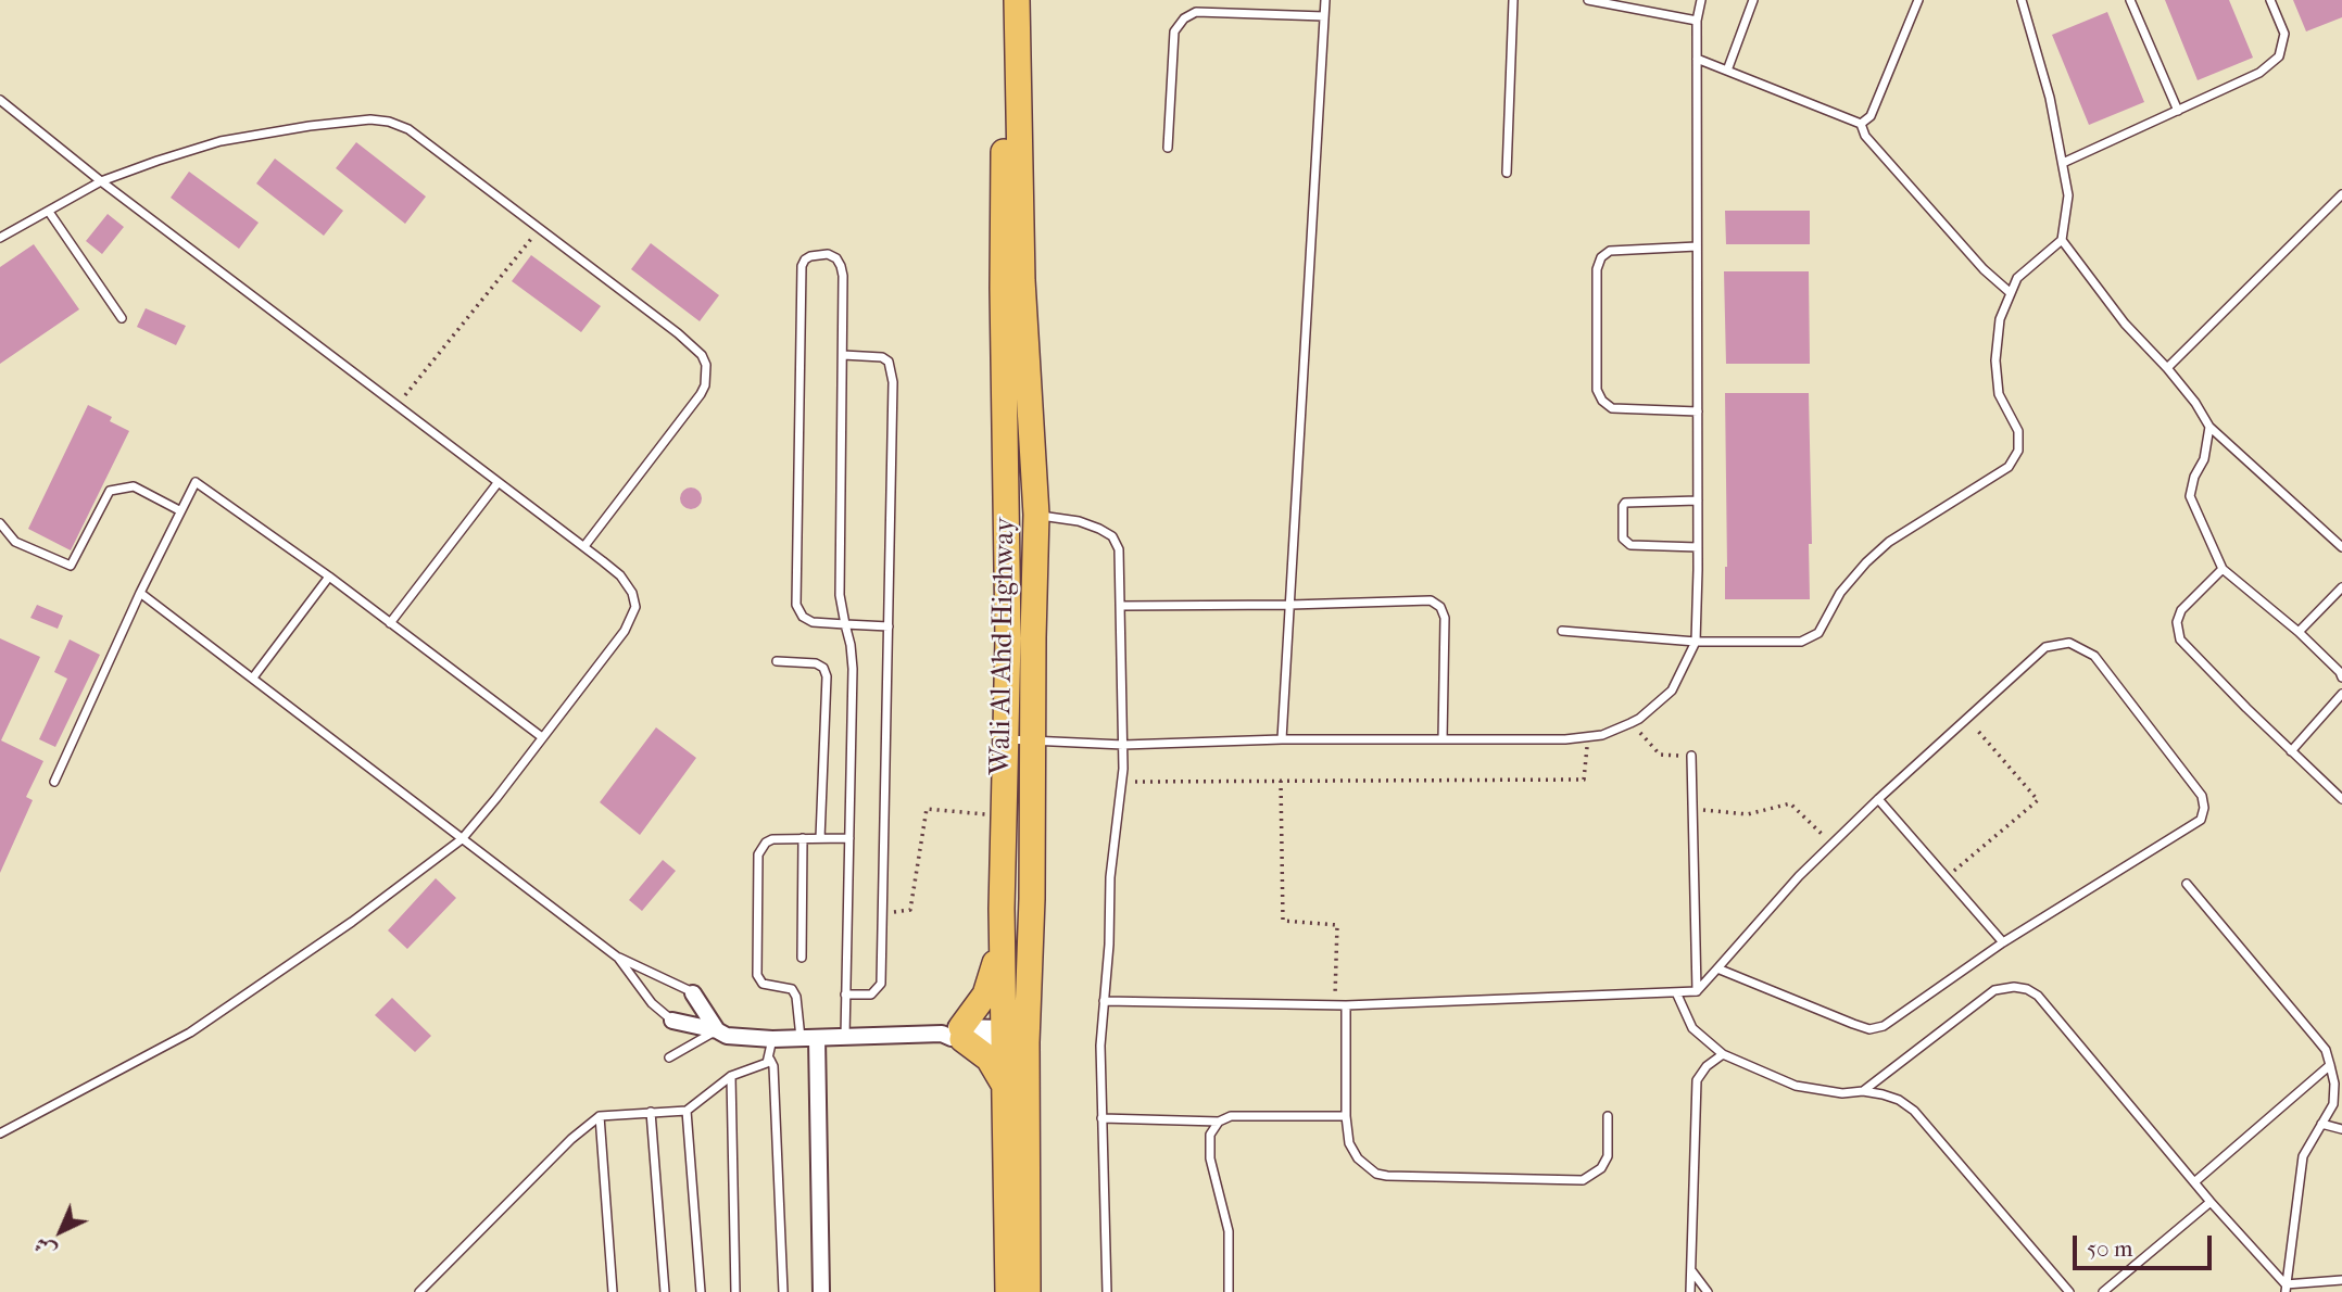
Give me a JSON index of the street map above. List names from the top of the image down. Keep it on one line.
{"streets":{"main road":["Wali Al Ahd Highway"]},"scale_bar":"50 m","north":"bottom left"}
